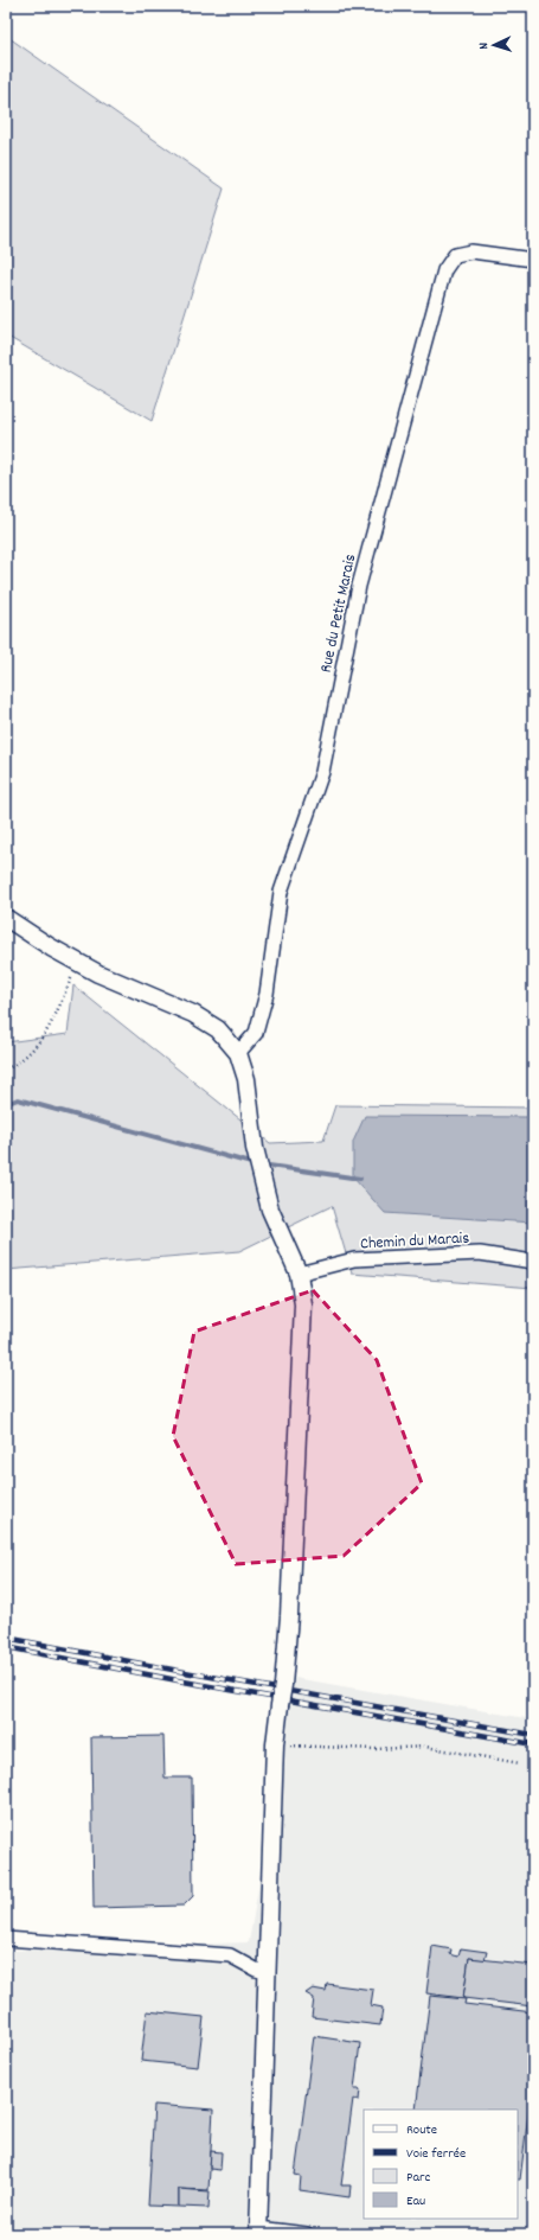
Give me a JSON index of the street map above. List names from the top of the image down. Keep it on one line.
{"streets":{"street":["Rue du Petit Marais","Chemin du Marais"]},"legend":["Route","Voie ferrée","Parc","Eau"],"north":"left"}
